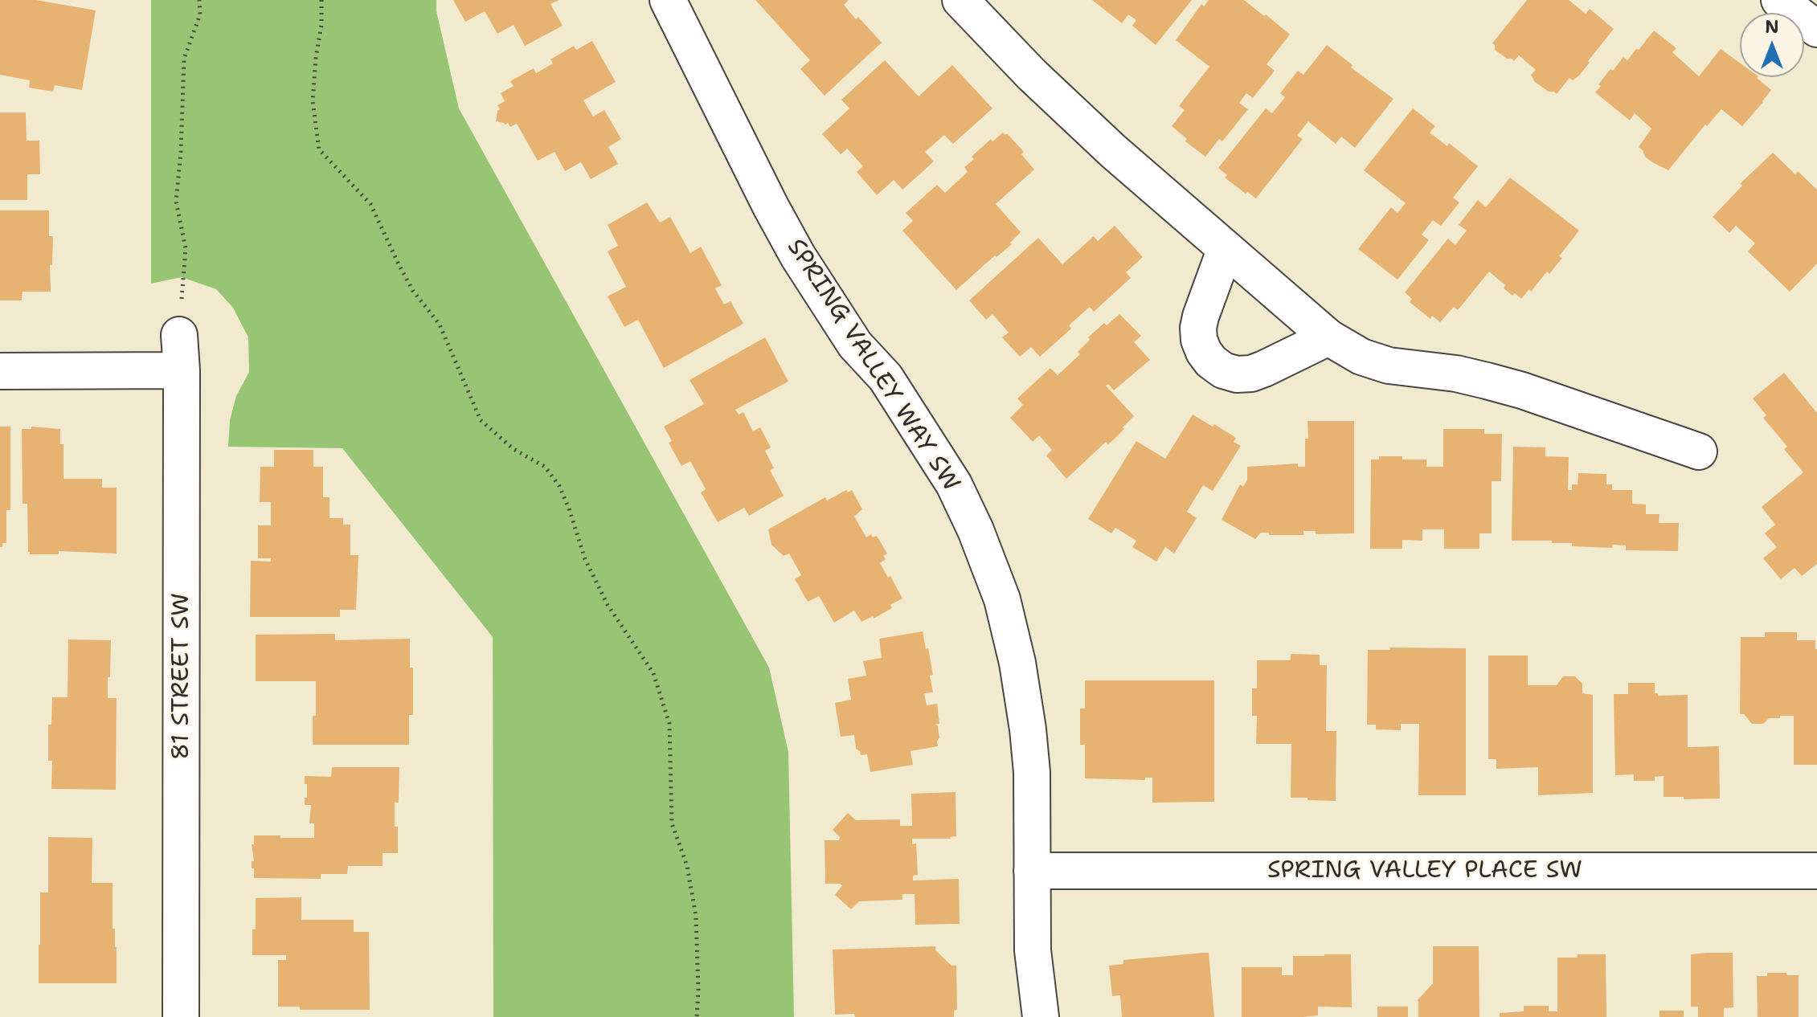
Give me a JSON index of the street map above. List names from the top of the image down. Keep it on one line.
{"streets":{"street":["SPRING VALLEY WAY SW","81 STREET SW","SPRING VALLEY PLACE SW"]},"crossings":[["SPRING VALLEY WAY SW","SPRING VALLEY PLACE SW"]],"north":"top"}
